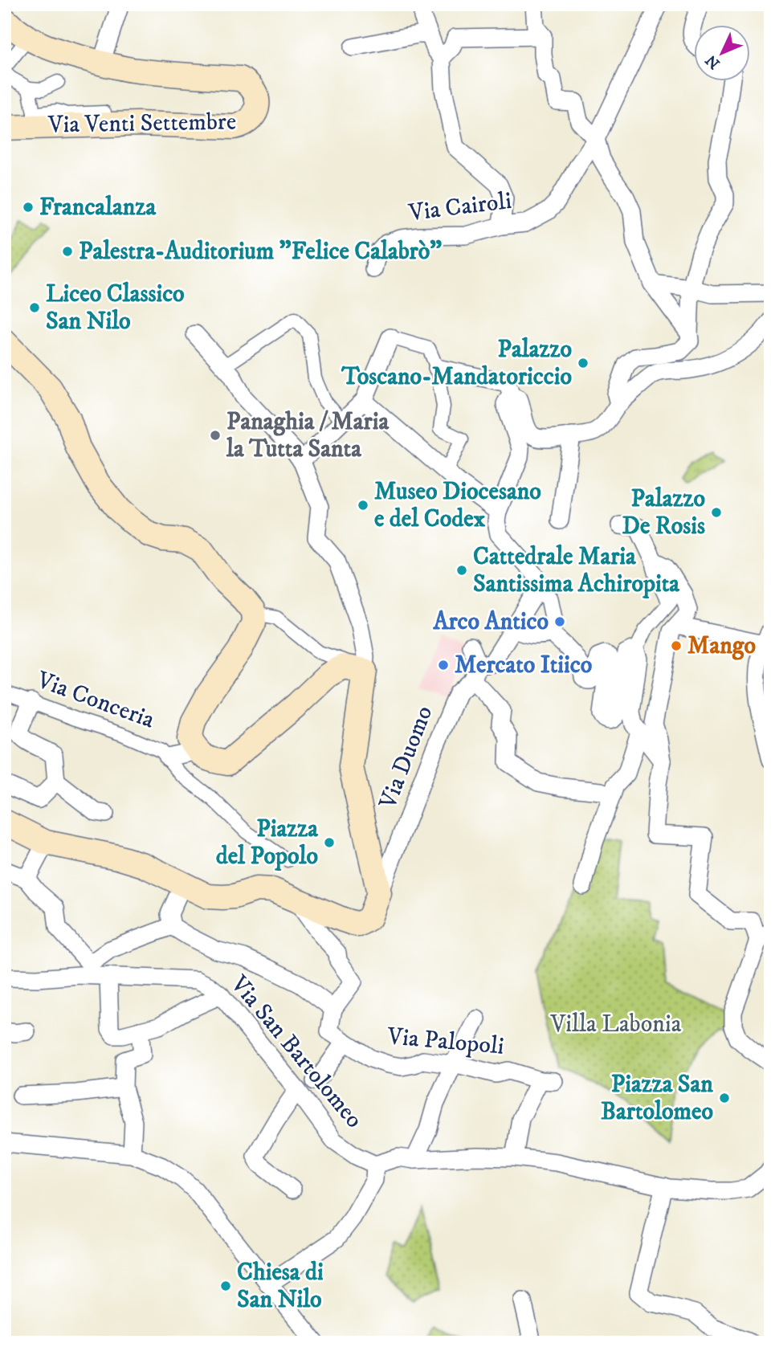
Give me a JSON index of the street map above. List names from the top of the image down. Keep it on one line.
{"streets":{"main road":["Via Venti Settembre"],"street":["Via Cairoli","Via Conceria","Via Duomo","Via Palopoli","Via San Bartolomeo"]},"parks":["Villa Labonia"],"places":["Francalanza","Palestra-Auditorium \"Felice Calabrò\"","Liceo Classico San Nilo","Palazzo Toscano-Mandatoriccio","Panaghia / Maria la Tutta Santa","Museo Diocesano e del Codex","Palazzo De Rosis","Cattedrale Maria Santissima Achiropita","Arco Antico","Mango","Mercato Itiico","Piazza del Popolo","Piazza San Bartolomeo","Chiesa di San Nilo"],"north":"bottom left"}
